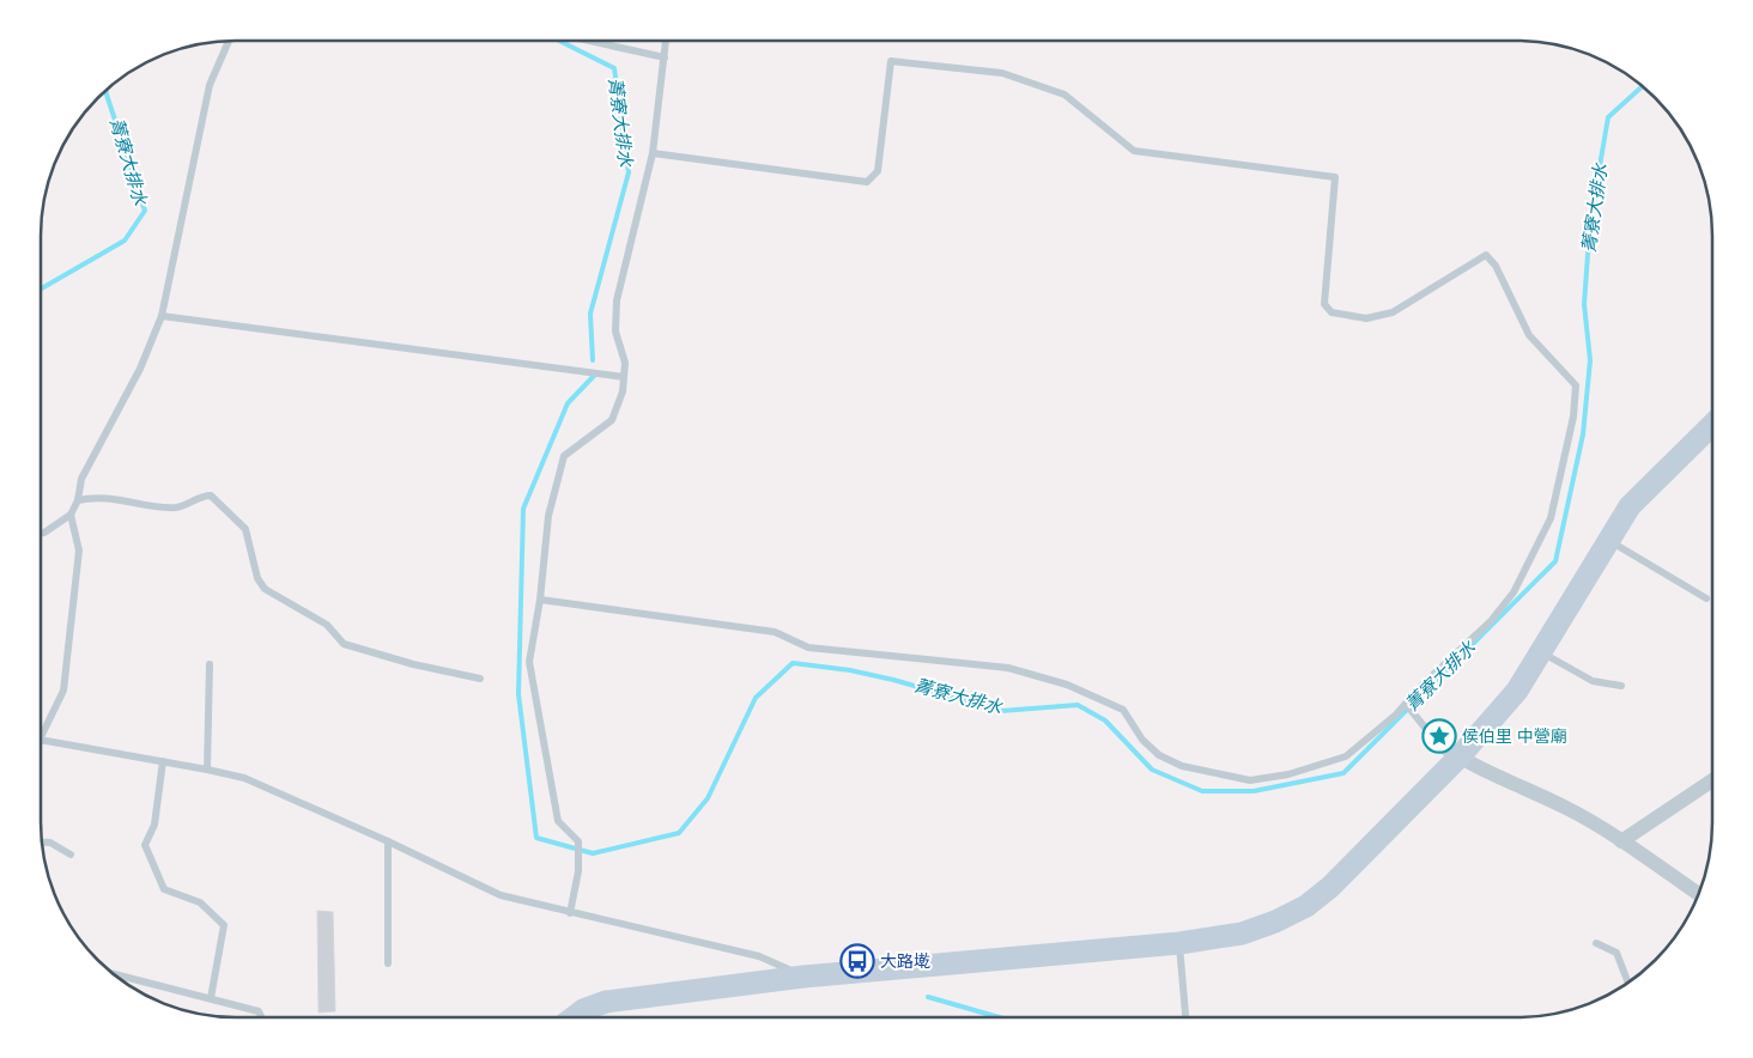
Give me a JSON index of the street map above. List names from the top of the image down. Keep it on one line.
{"water":["菁寮大排水"],"places":{"place":["侯伯里 中營廟"],"bus stop":["大路墘"]}}
